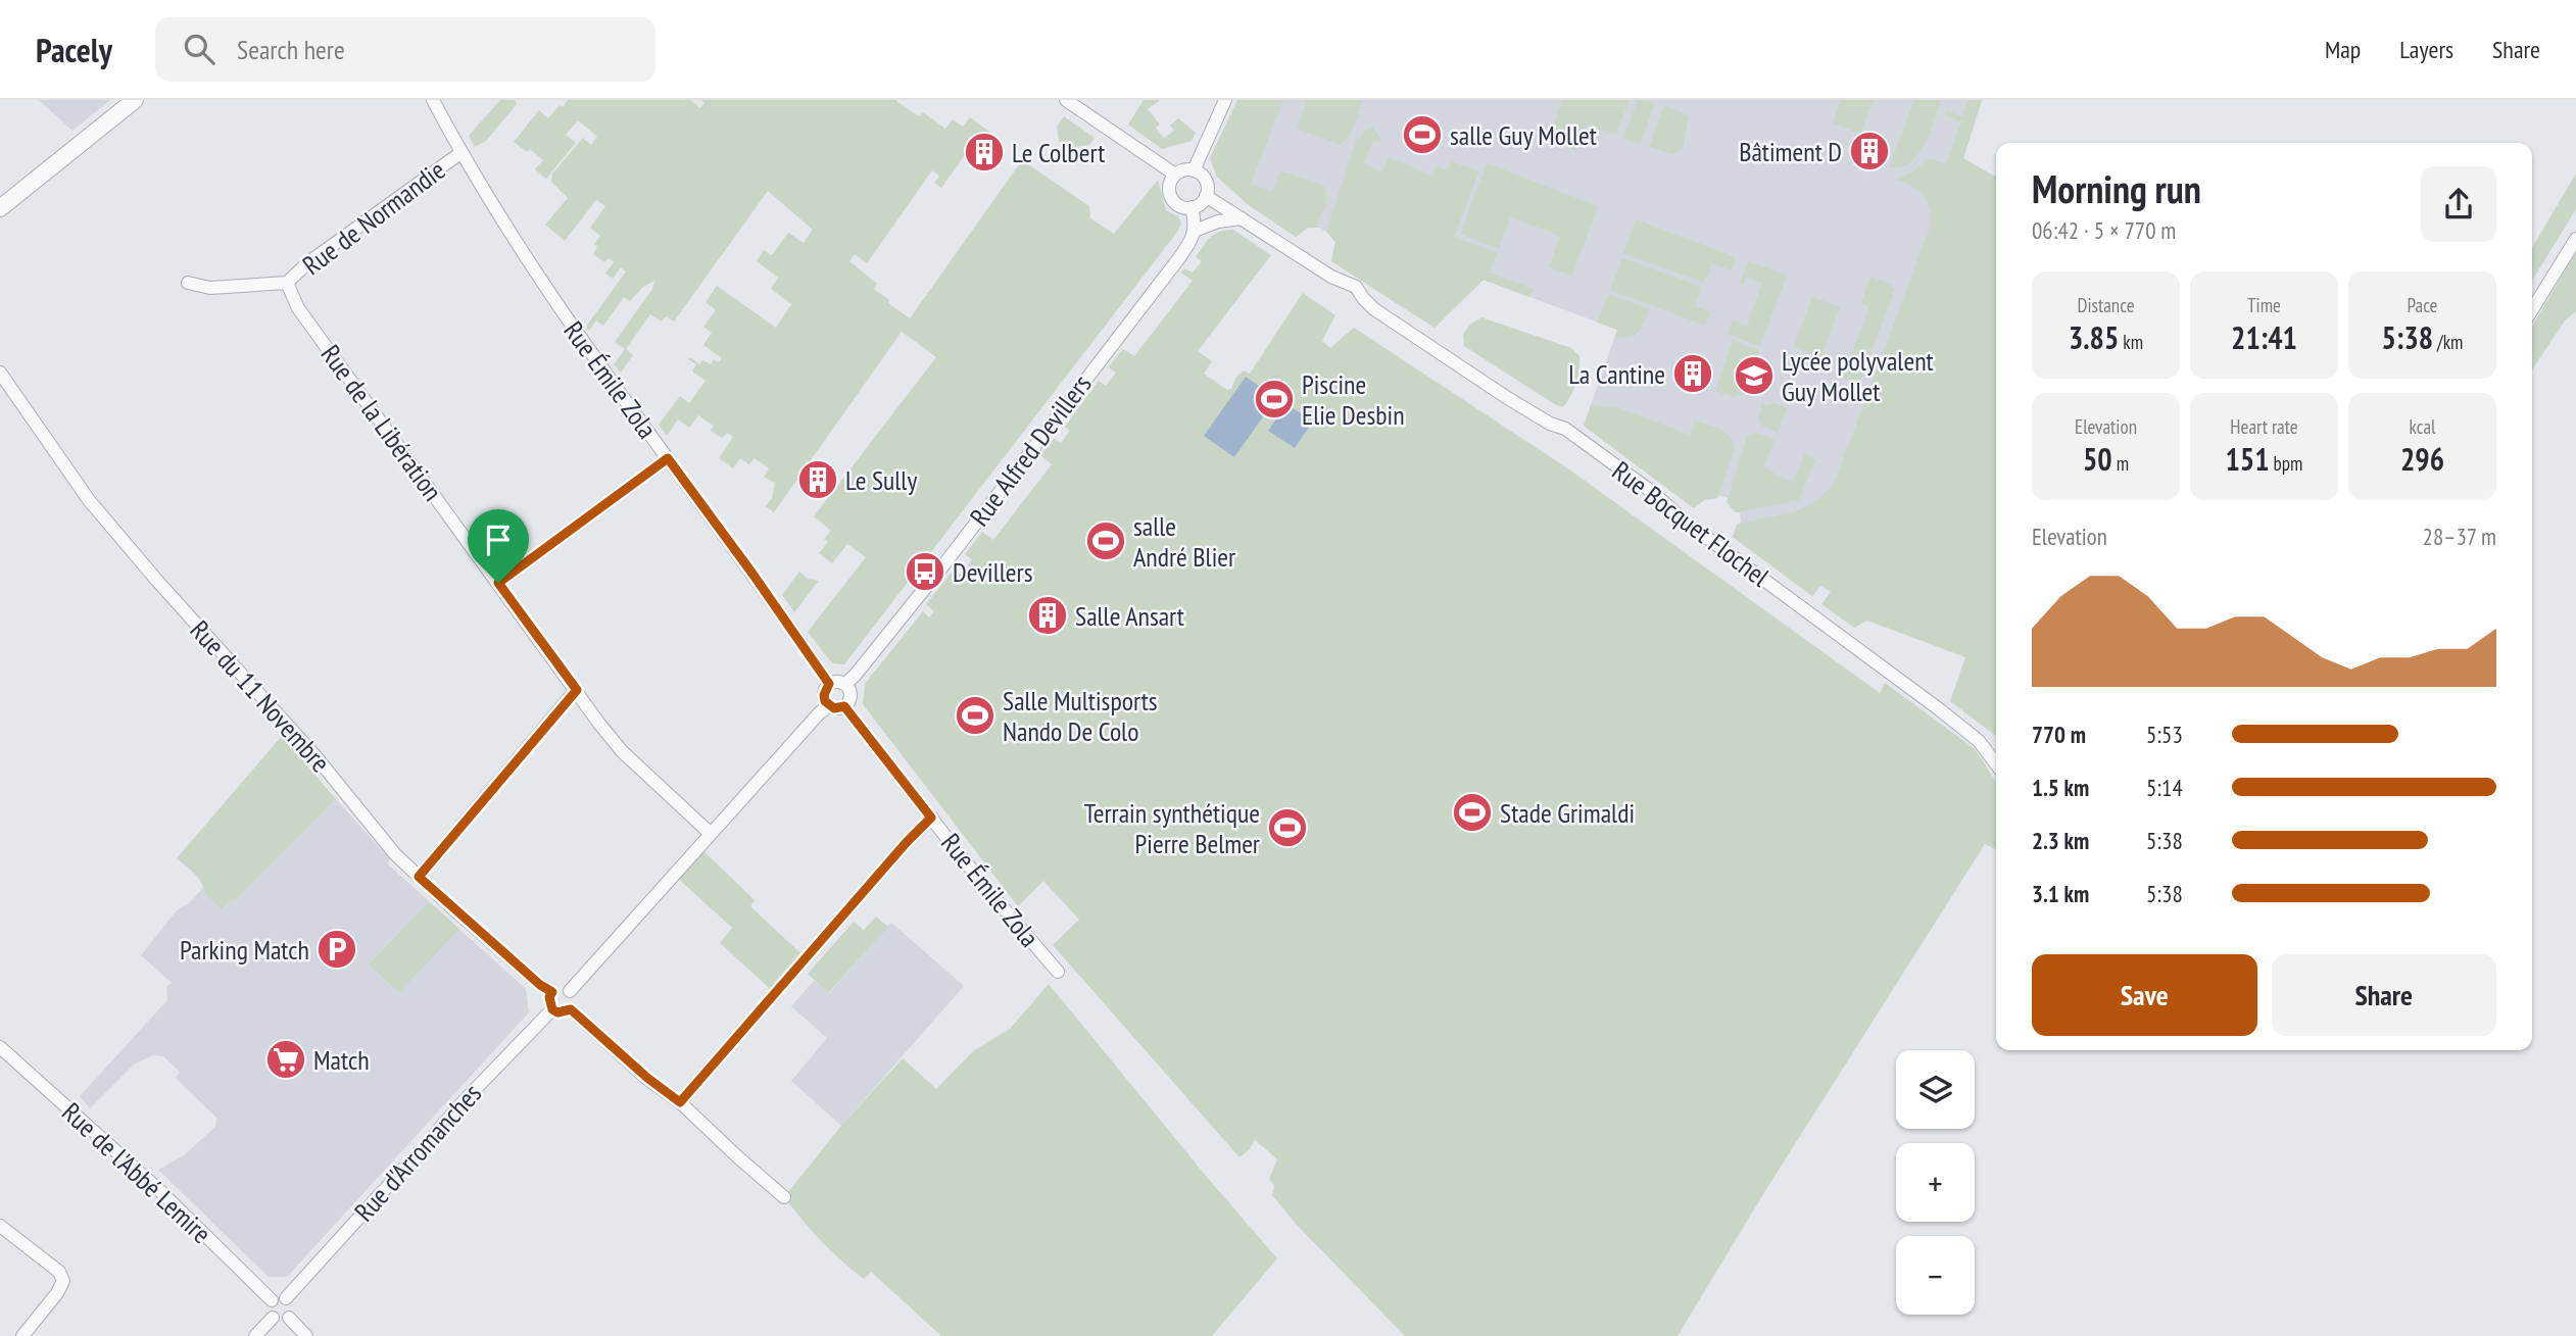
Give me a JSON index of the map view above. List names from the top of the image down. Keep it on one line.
{"streets":{"street":["Rue de Normandie","Rue Émile Zola","Rue de la Libération","Rue Alfred Devillers","Rue Bocquet Flochel","Rue du 11 Novembre","Rue d'Arromanches","Rue de l'Abbé Lemire"]},"crossings":[["Rue de Normandie","Rue Émile Zola"],["Rue de Normandie","Rue de la Libération"],["Rue Émile Zola","Rue Alfred Devillers"],["Rue du 11 Novembre","Rue d'Arromanches"],["Rue d'Arromanches","Rue de l'Abbé Lemire"]],"places":{"sports":["salle Guy Mollet","Piscine Elie Desbin","salle André Blier","Salle Multisports Nando De Colo","Stade Grimaldi","Terrain synthétique Pierre Belmer"],"building":["Bâtiment D","Le Colbert","La Cantine","Le Sully","Salle Ansart"],"school or university":["Lycée polyvalent Guy Mollet"],"bus stop":["Devillers"],"parking":["Parking Match"],"supermarket":["Match"]},"page":{"header":"Pacely","search":"Search here","nav":["Map","Layers","Share"],"heading":["Morning run","06:42 · 5 × 770 m"],"stats":[["Distance","3.85 km"],["Time","21:41"],["Pace","5:38 /km"],["Elevation","50 m"],["Heart rate","151 bpm"],["kcal","296"]],"chart":["Elevation","28–37 m"],"list":[{"name":"770 m","note":"5:53"},{"name":"1.5 km","note":"5:14"},{"name":"2.3 km","note":"5:38"},{"name":"3.1 km","note":"5:38"}],"buttons":["Save","Share"],"map_buttons":["+","−"]}}
